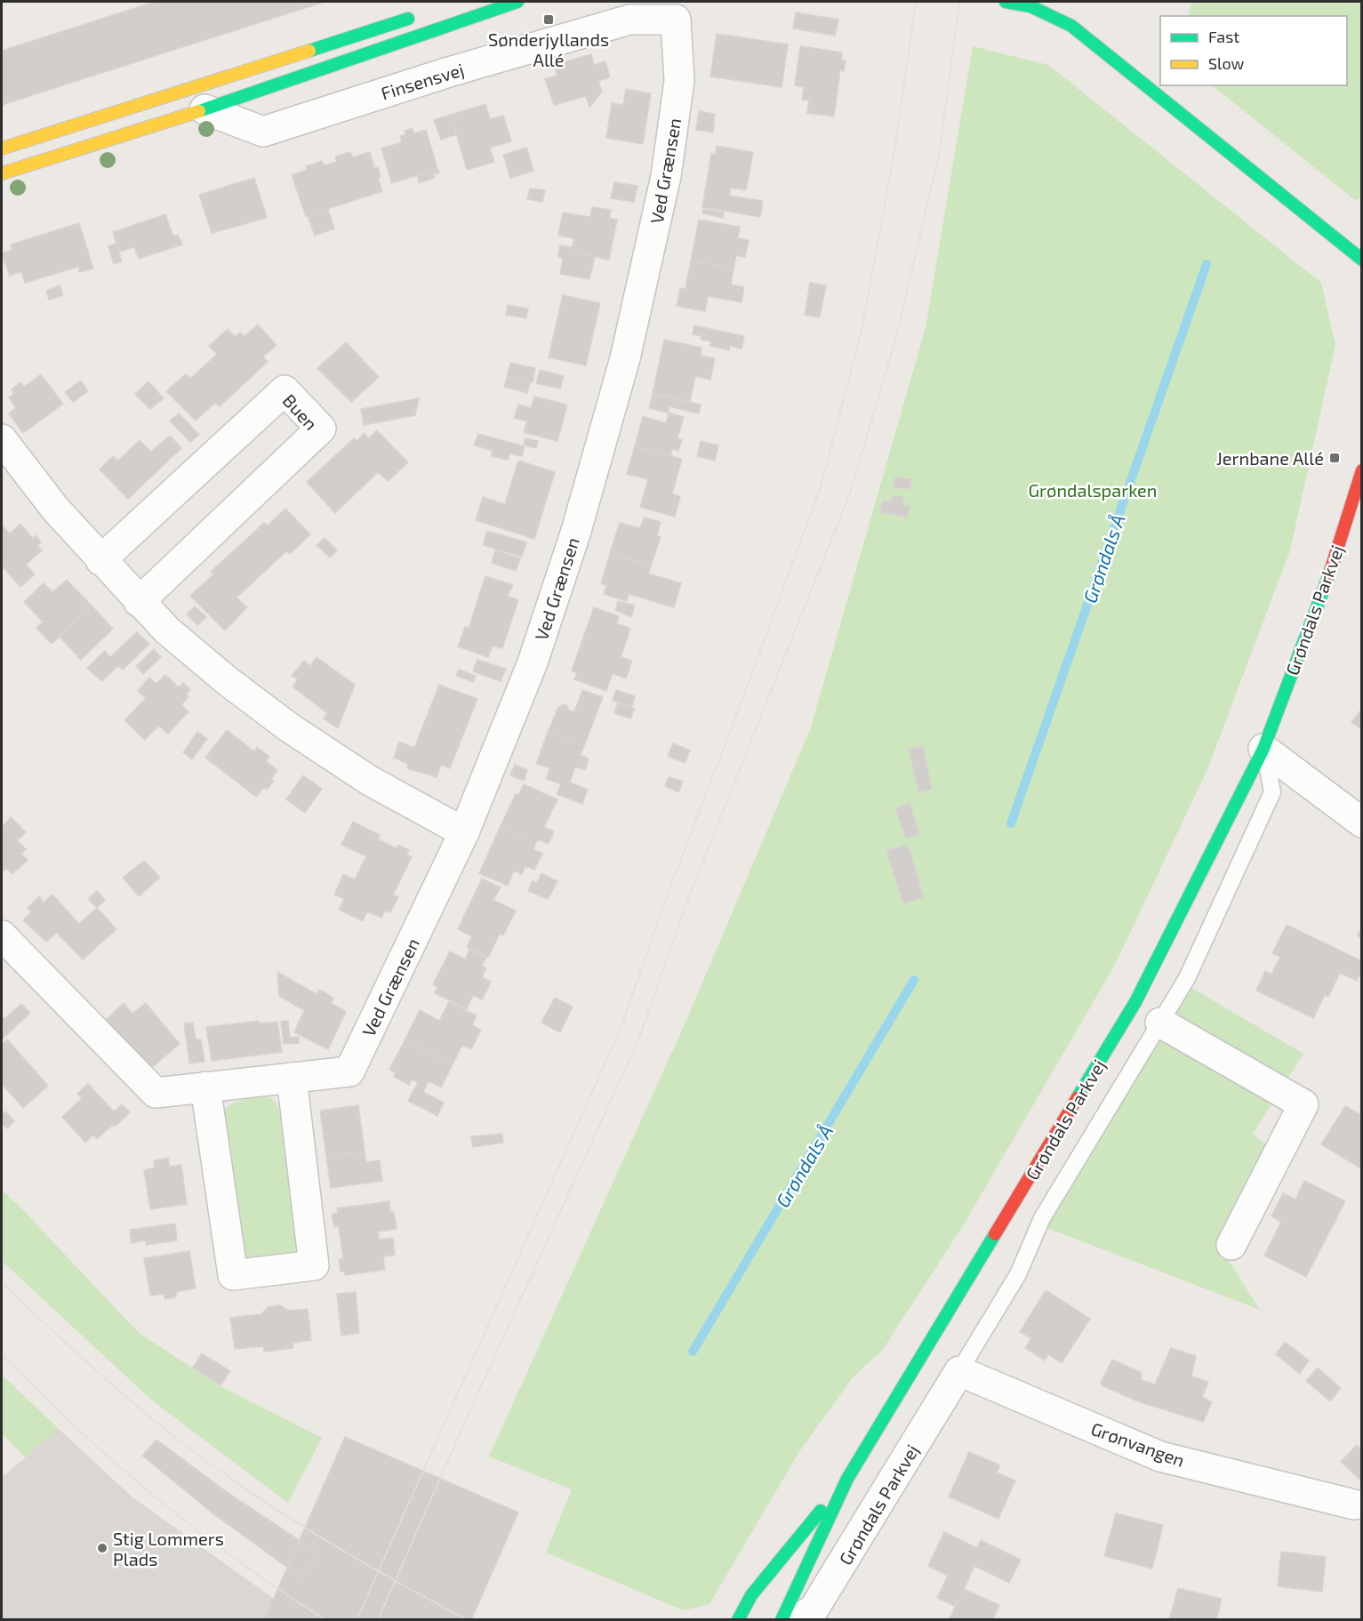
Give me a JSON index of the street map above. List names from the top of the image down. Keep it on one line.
{"streets":{"main road":["Grøndals Parkvej"],"street":["Finsensvej","Ved Grænsen","Buen","Grønvangen"]},"crossings":[["Finsensvej","Ved Grænsen"],["Grøndals Parkvej","Grønvangen"]],"water":["Grøndals Å"],"parks":["Grøndalsparken"],"places":{"transit":["Sønderjyllands Allé","Jernbane Allé"],"other":["Stig Lommers Plads"]},"legend":["Fast","Slow"]}
